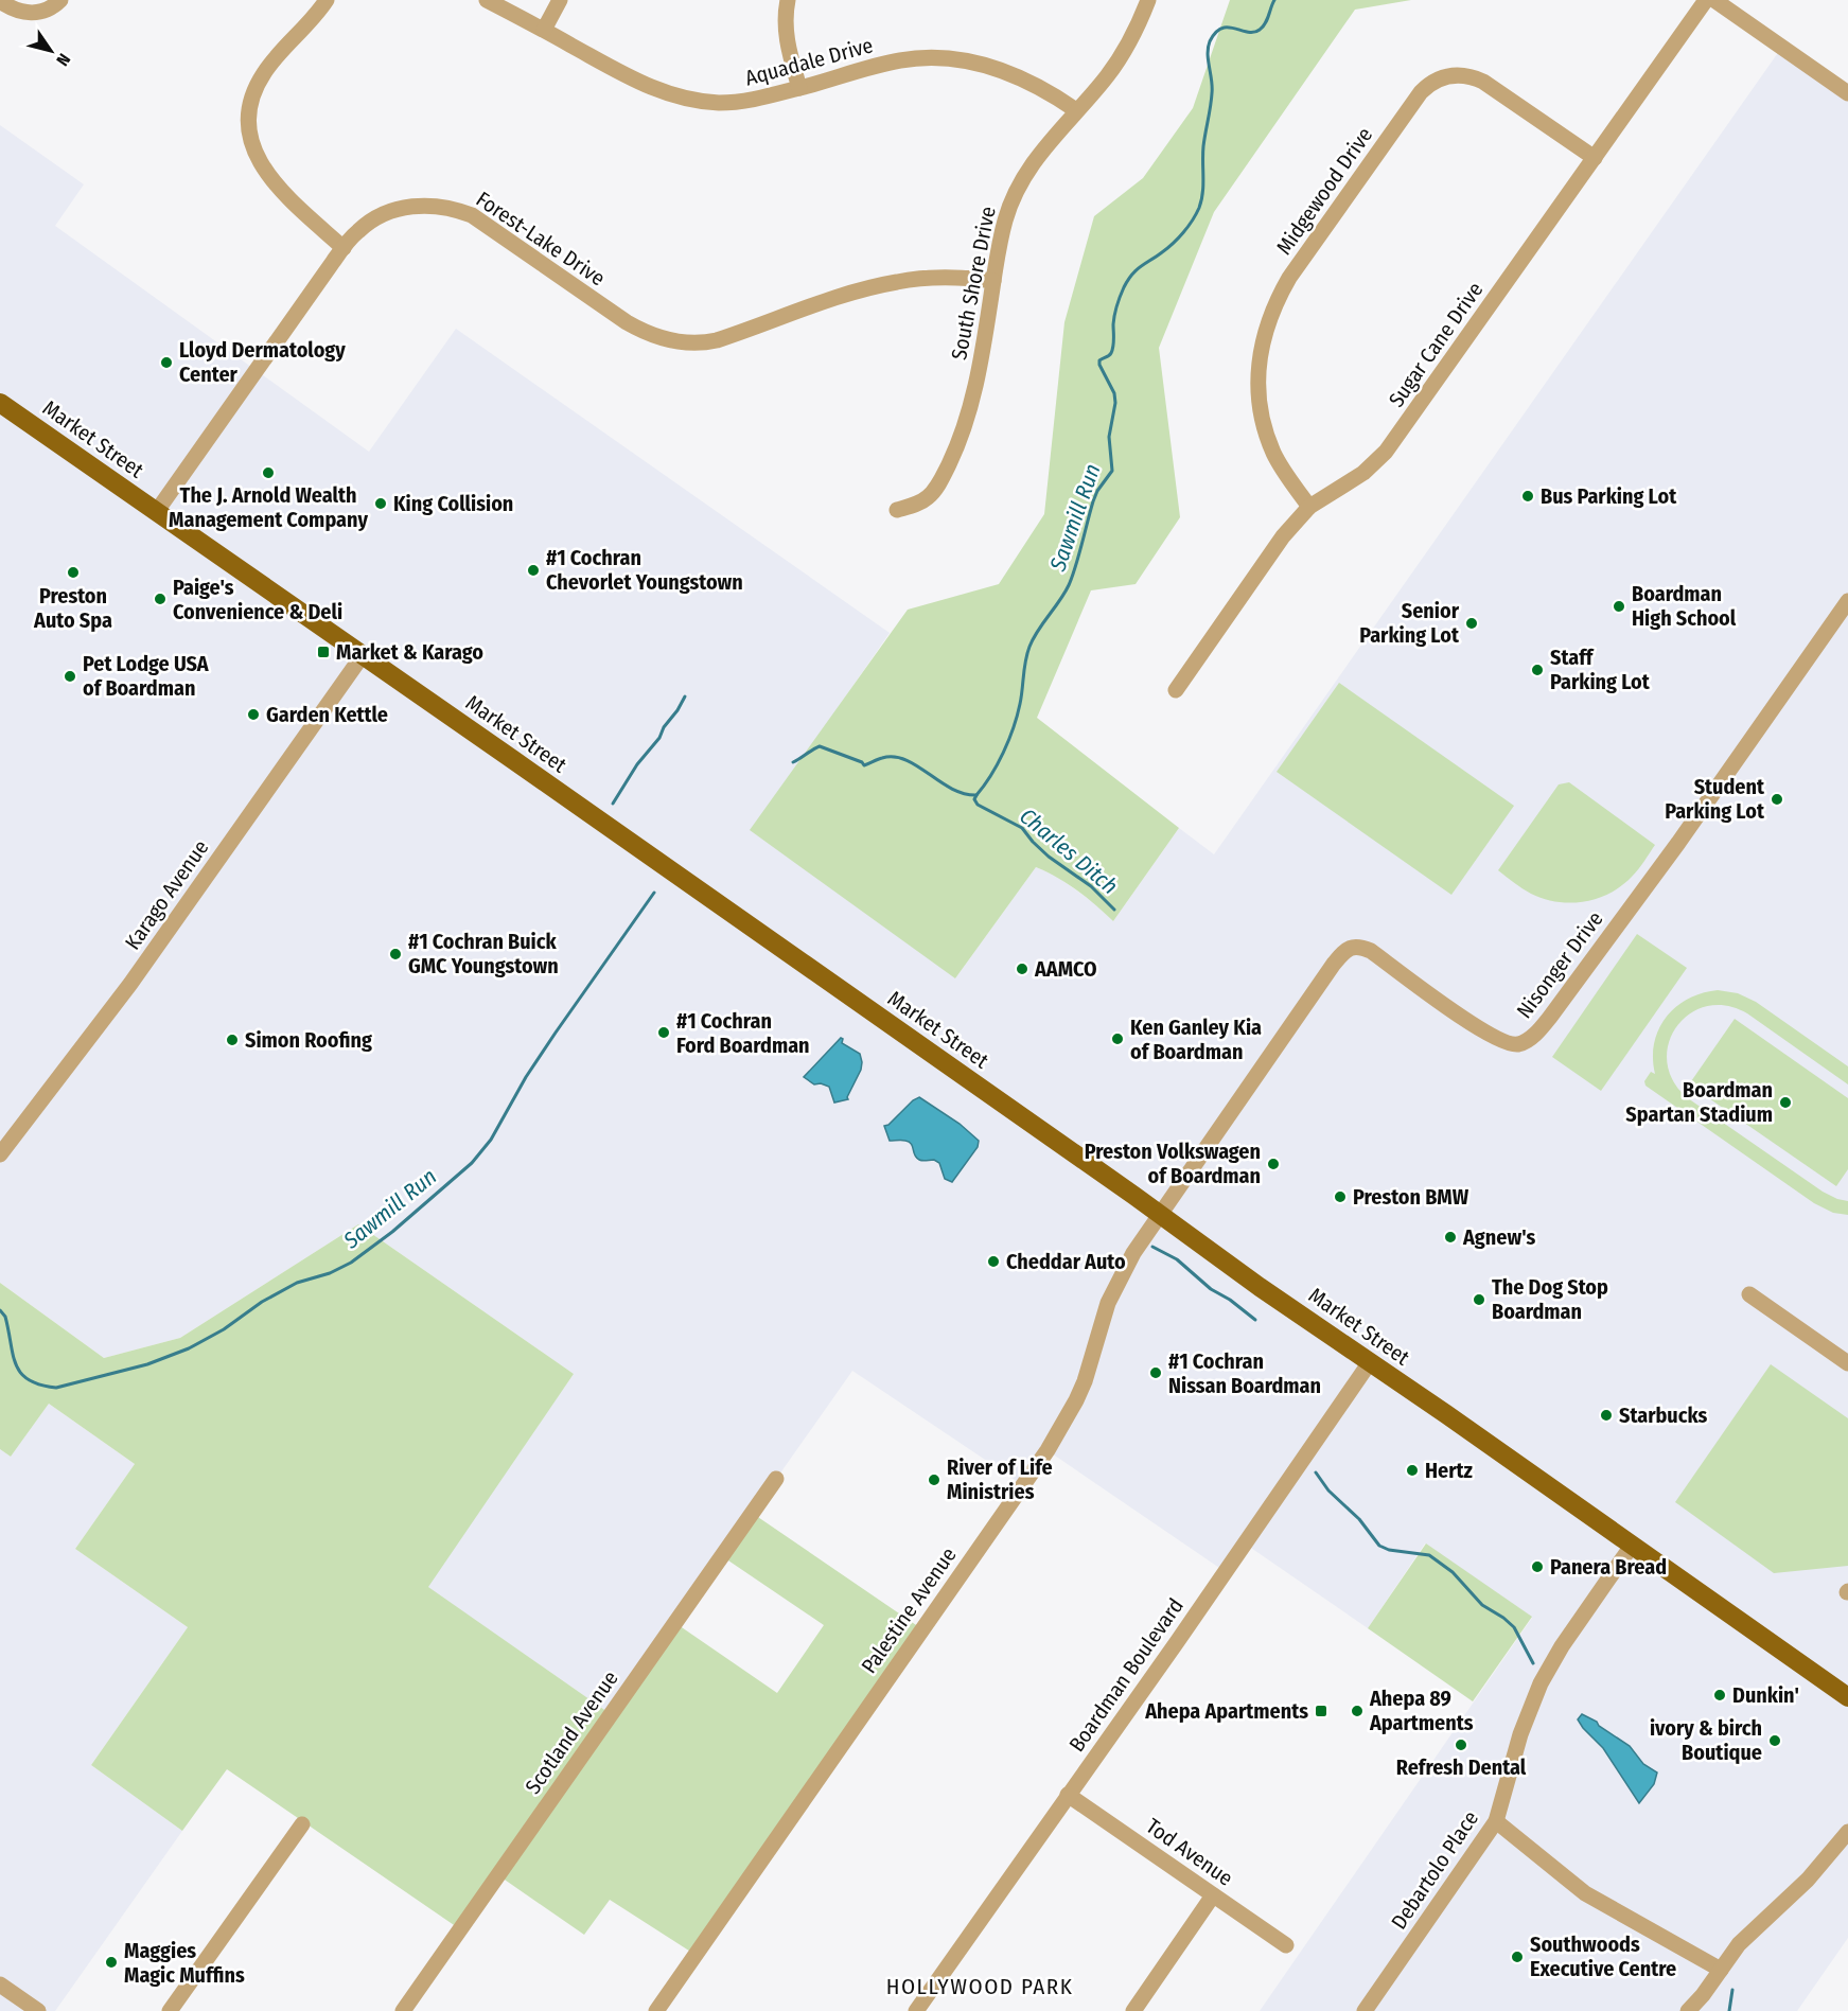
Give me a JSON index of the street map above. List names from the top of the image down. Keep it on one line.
{"streets":{"main road":["Market Street"],"street":["Aquadale Drive","Midgewood Drive","Forest-Lake Drive","South Shore Drive","Sugar Cane Drive","Karago Avenue","Nisonger Drive","Palestine Avenue","Boardman Boulevard","Scotland Avenue","Tod Avenue","Debartolo Place"]},"crossings":[["Aquadale Drive","South Shore Drive"],["Midgewood Drive","Sugar Cane Drive"],["Forest-Lake Drive","South Shore Drive"],["Forest-Lake Drive","Market Street"],["Market Street","Karago Avenue"],["Market Street","Nisonger Drive"],["Market Street","Palestine Avenue"],["Market Street","Boardman Boulevard"],["Market Street","Debartolo Place"],["Nisonger Drive","Palestine Avenue"],["Boardman Boulevard","Tod Avenue"]],"districts":["HOLLYWOOD PARK"],"water":["Sawmill Run","Charles Ditch"],"places":{"other":["Lloyd Dermatology Center","The J. Arnold Wealth Management Company","Bus Parking Lot","King Collision","#1 Cochran Chevorlet Youngstown","Preston Auto Spa","Paige's Convenience & Deli","Boardman High School","Senior Parking Lot","Staff Parking Lot","Pet Lodge USA of Boardman","Garden Kettle","Student Parking Lot","#1 Cochran Buick GMC Youngstown","AAMCO","#1 Cochran Ford Boardman","Ken Ganley Kia of Boardman","Simon Roofing","Boardman Spartan Stadium","Preston Volkswagen of Boardman","Preston BMW","Agnew's","Cheddar Auto","The Dog Stop Boardman","#1 Cochran Nissan Boardman","Starbucks","Hertz","River of Life Ministries","Panera Bread","Dunkin'","Ahepa 89 Apartments","ivory & birch Boutique","Refresh Dental","Southwoods Executive Centre","Maggies Magic Muffins"],"transit":["Market & Karago","Ahepa Apartments"]},"north":"bottom right"}
